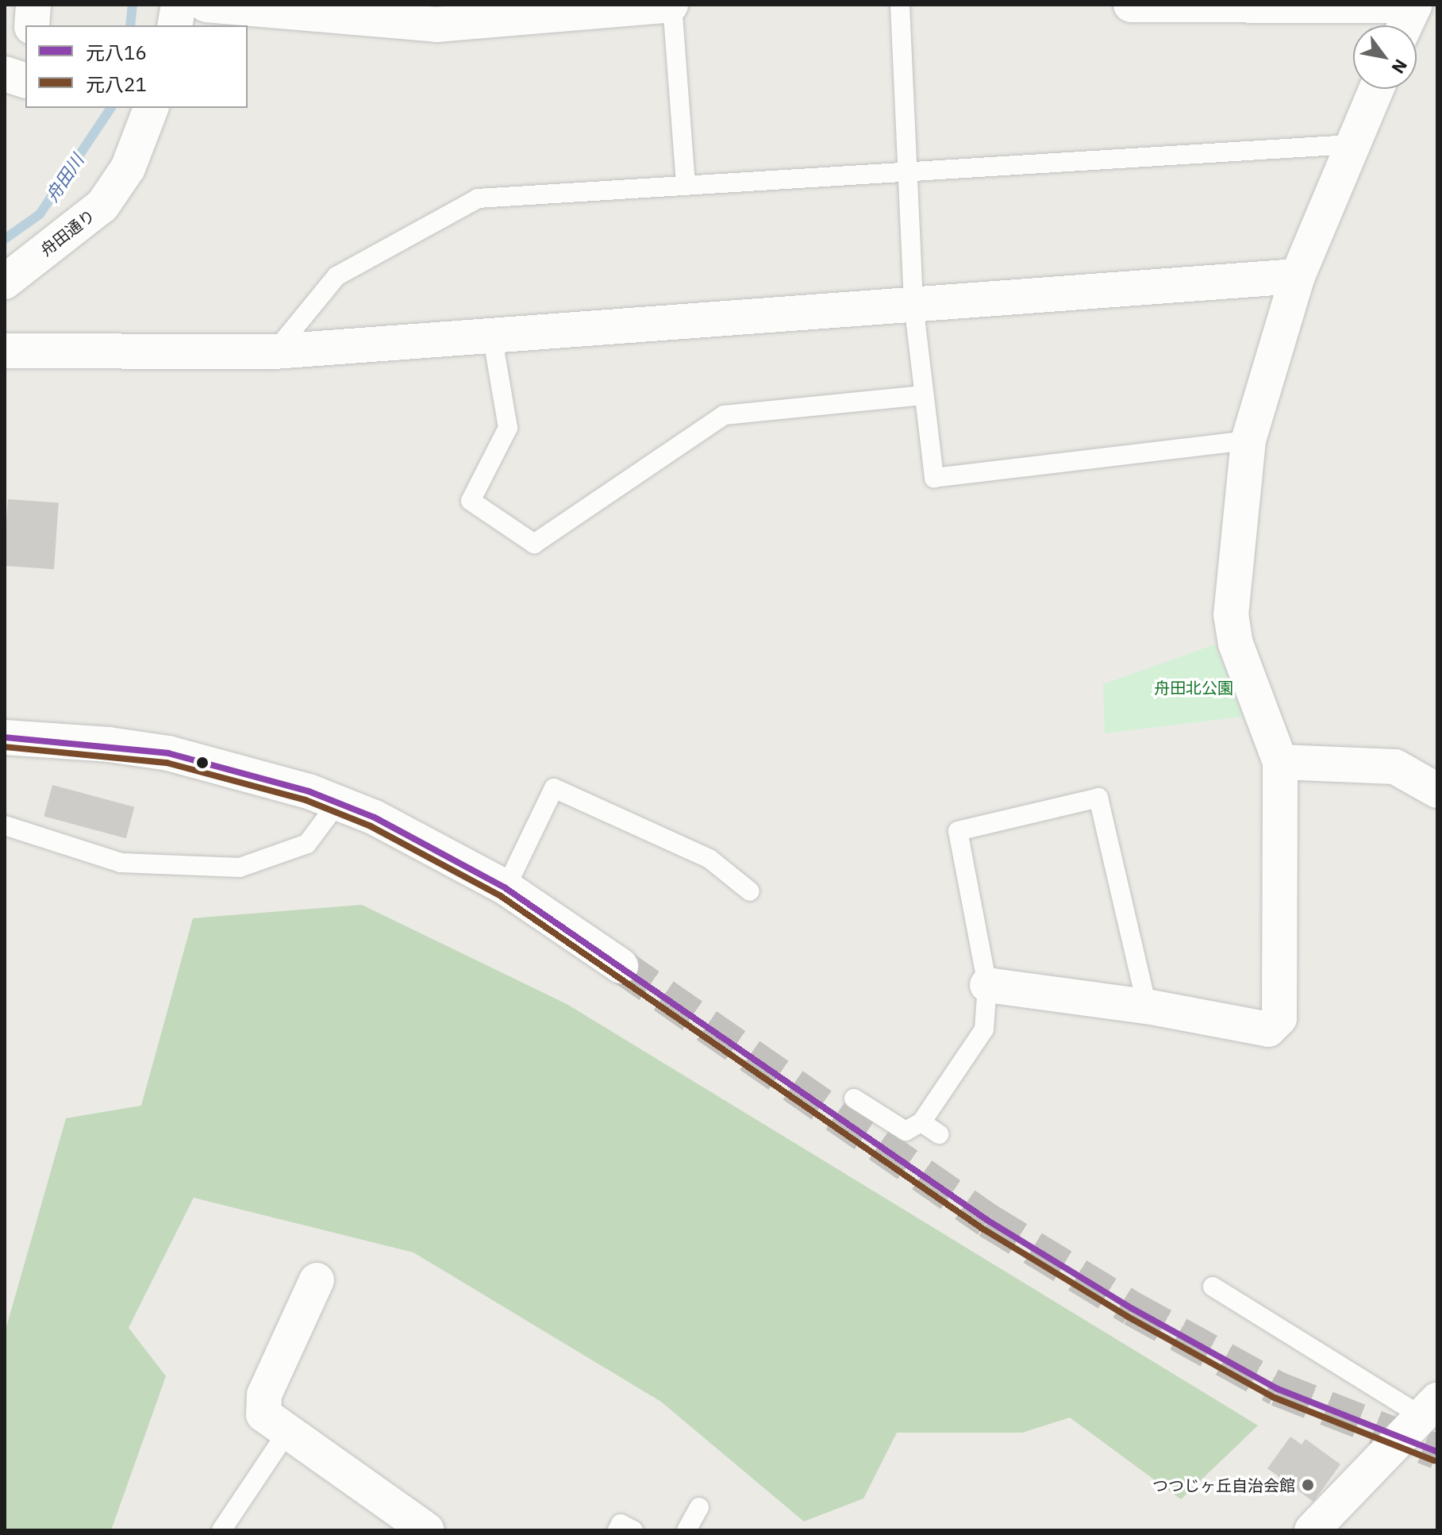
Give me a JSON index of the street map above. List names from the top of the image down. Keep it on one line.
{"streets":{"street":["舟田通り"]},"water":["舟田川"],"parks":["舟田北公園"],"places":["つつじヶ丘自治会館"],"lines":["transit line 元八16","transit line 元八21"],"legend":["元八16","元八21"],"north":"bottom right"}
